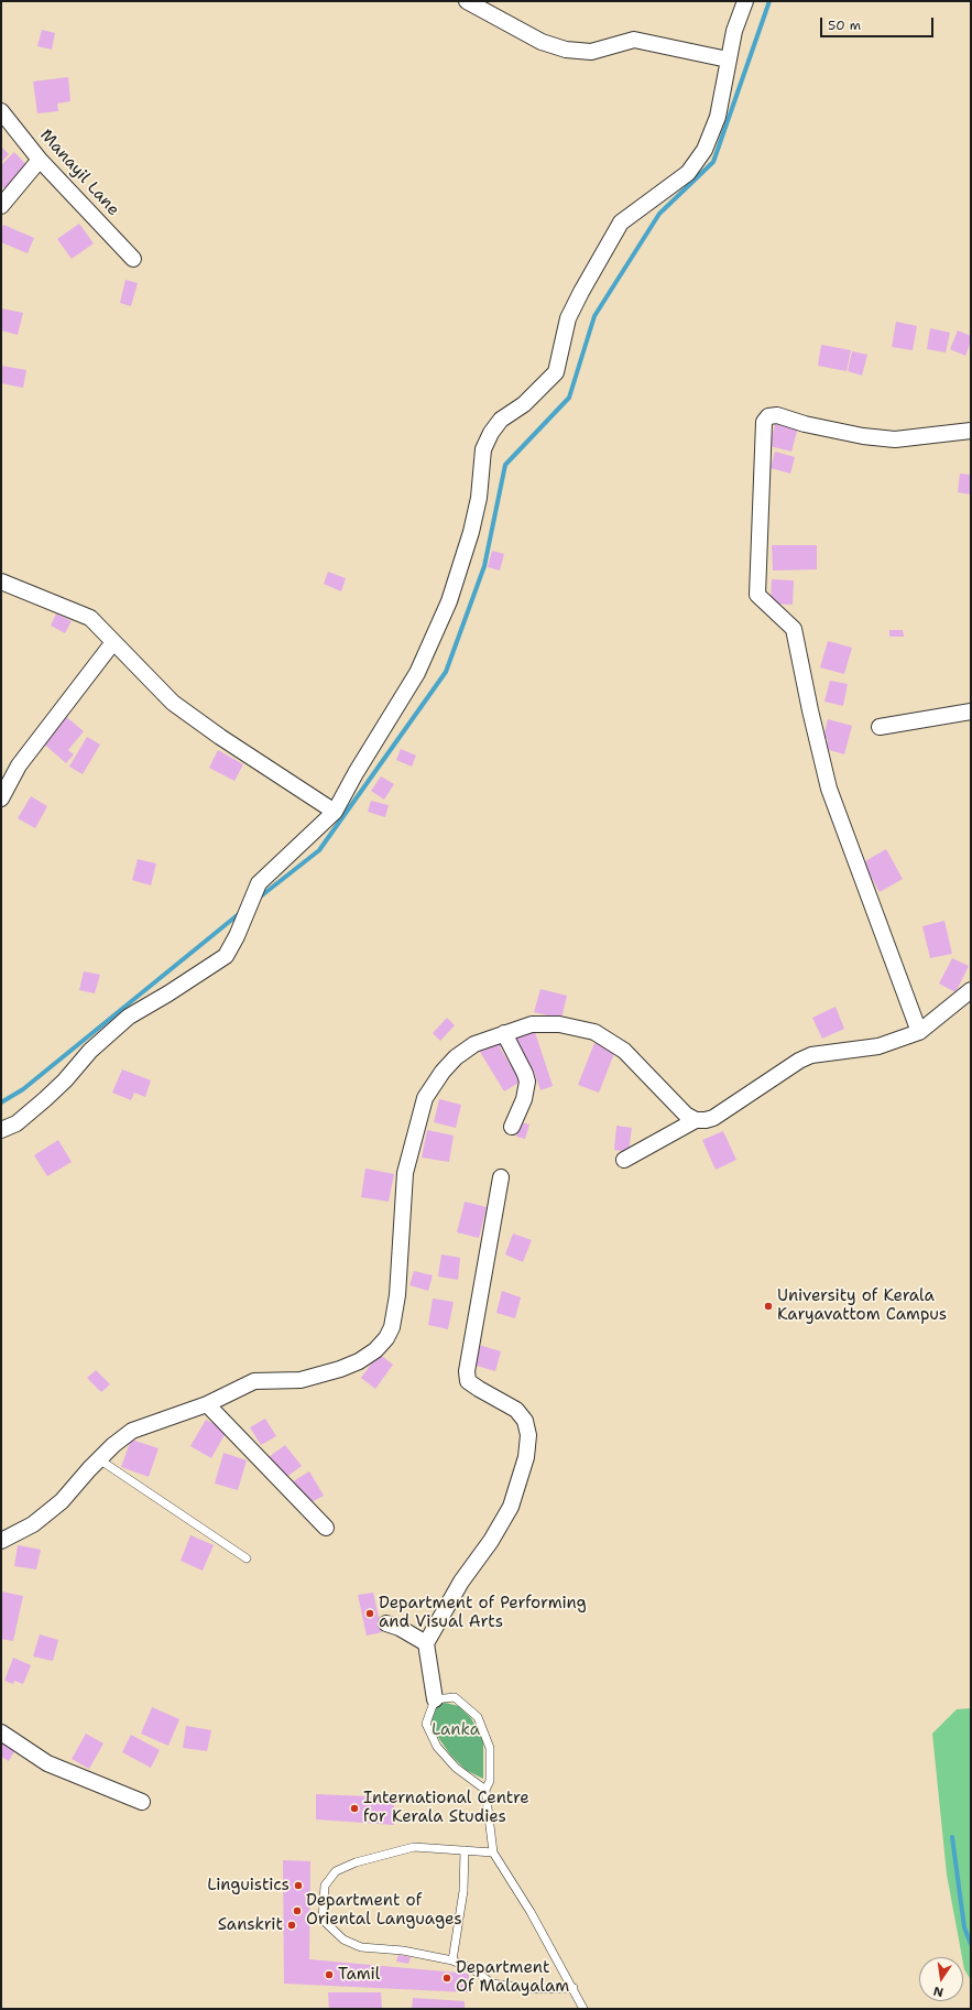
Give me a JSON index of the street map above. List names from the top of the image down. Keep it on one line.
{"streets":{"street":["Manayil Lane"]},"parks":["Lanka"],"places":["University of Kerala Karyavattom Campus","Department of Performing and Visual Arts","International Centre for Kerala Studies","Linguistics","Department of Oriental Languages","Sanskrit","Tamil","Department Of Malayalam"],"scale_bar":"50 m","north":"bottom"}
